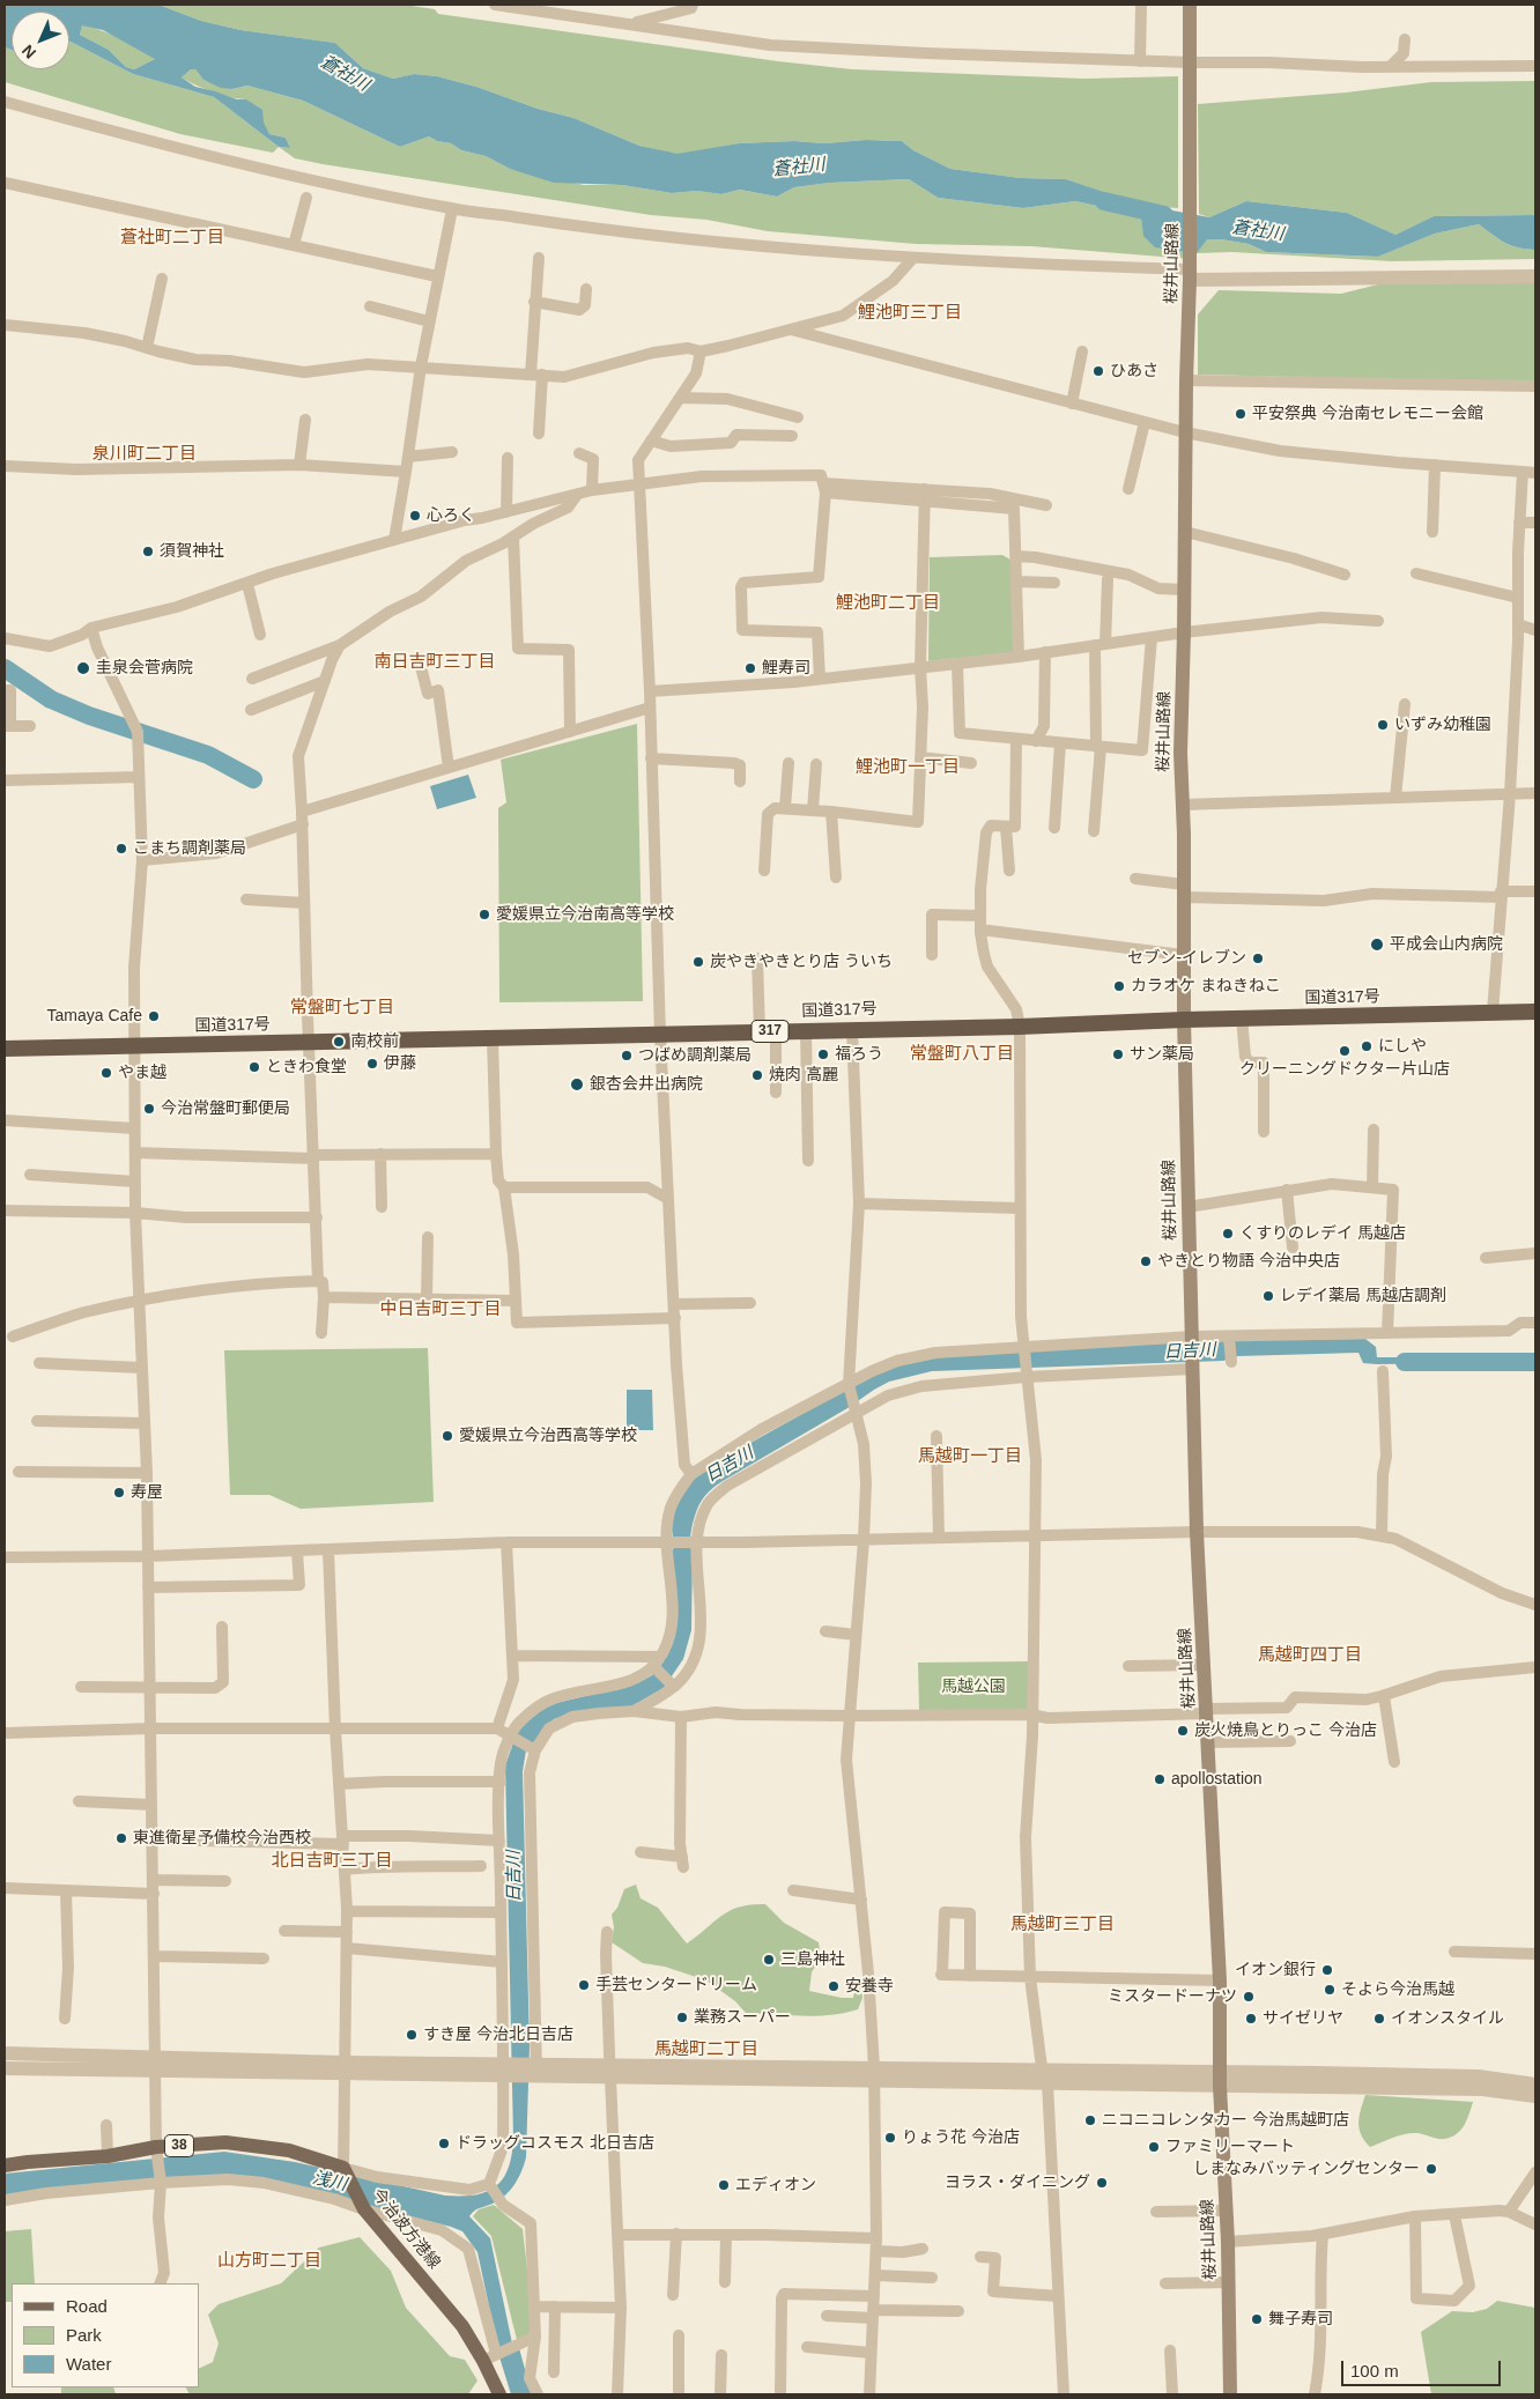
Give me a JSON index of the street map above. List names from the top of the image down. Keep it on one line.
{"streets":{"highway":["国道317号","317"],"main road":["桜井山路線","38","今治波方港線"]},"crossings":[["桜井山路線","国道317号"],["38","今治波方港線"]],"districts":["蒼社町二丁目","鯉池町三丁目","泉川町二丁目","鯉池町二丁目","南日吉町三丁目","鯉池町一丁目","常盤町七丁目","常盤町八丁目","中日吉町三丁目","馬越町一丁目","馬越町四丁目","北日吉町三丁目","馬越町三丁目","馬越町二丁目","山方町二丁目"],"water":["蒼社川","日吉川","浅川"],"parks":["馬越公園"],"places":["ひあさ","平安祭典 今治南セレモニー会館","心ろく","須賀神社","圭泉会菅病院","鯉寿司","いずみ幼稚園","こまち調剤薬局","愛媛県立今治南高等学校","平成会山内病院","セブン-イレブン","炭やきやきとり店 ういち","カラオケ まねきねこ","Tamaya Cafe","南校前","にしや","クリーニングドクター片山店","福ろう","サン薬局","つばめ調剤薬局","伊藤","ときわ食堂","やま越","焼肉 高麗","銀杏会井出病院","今治常盤町郵便局","くすりのレデイ 馬越店","やきとり物語 今治中央店","レデイ薬局 馬越店調剤","愛媛県立今治西高等学校","寿屋","炭火焼鳥とりっこ 今治店","apollostation","東進衛星予備校今治西校","三島神社","イオン銀行","手芸センタードリーム","安養寺","そよら今治馬越","ミスタードーナツ","業務スーパー","サイゼリヤ","イオンスタイル","すき屋 今治北日吉店","ニコニコレンタカー 今治馬越町店","りょう花 今治店","ドラッグコスモス 北日吉店","ファミリーマート","しまなみバッティングセンター","ヨラス・ダイニング","エディオン","舞子寿司"],"legend":["Road","Park","Water"],"scale_bar":"100 m","north":"bottom left"}
